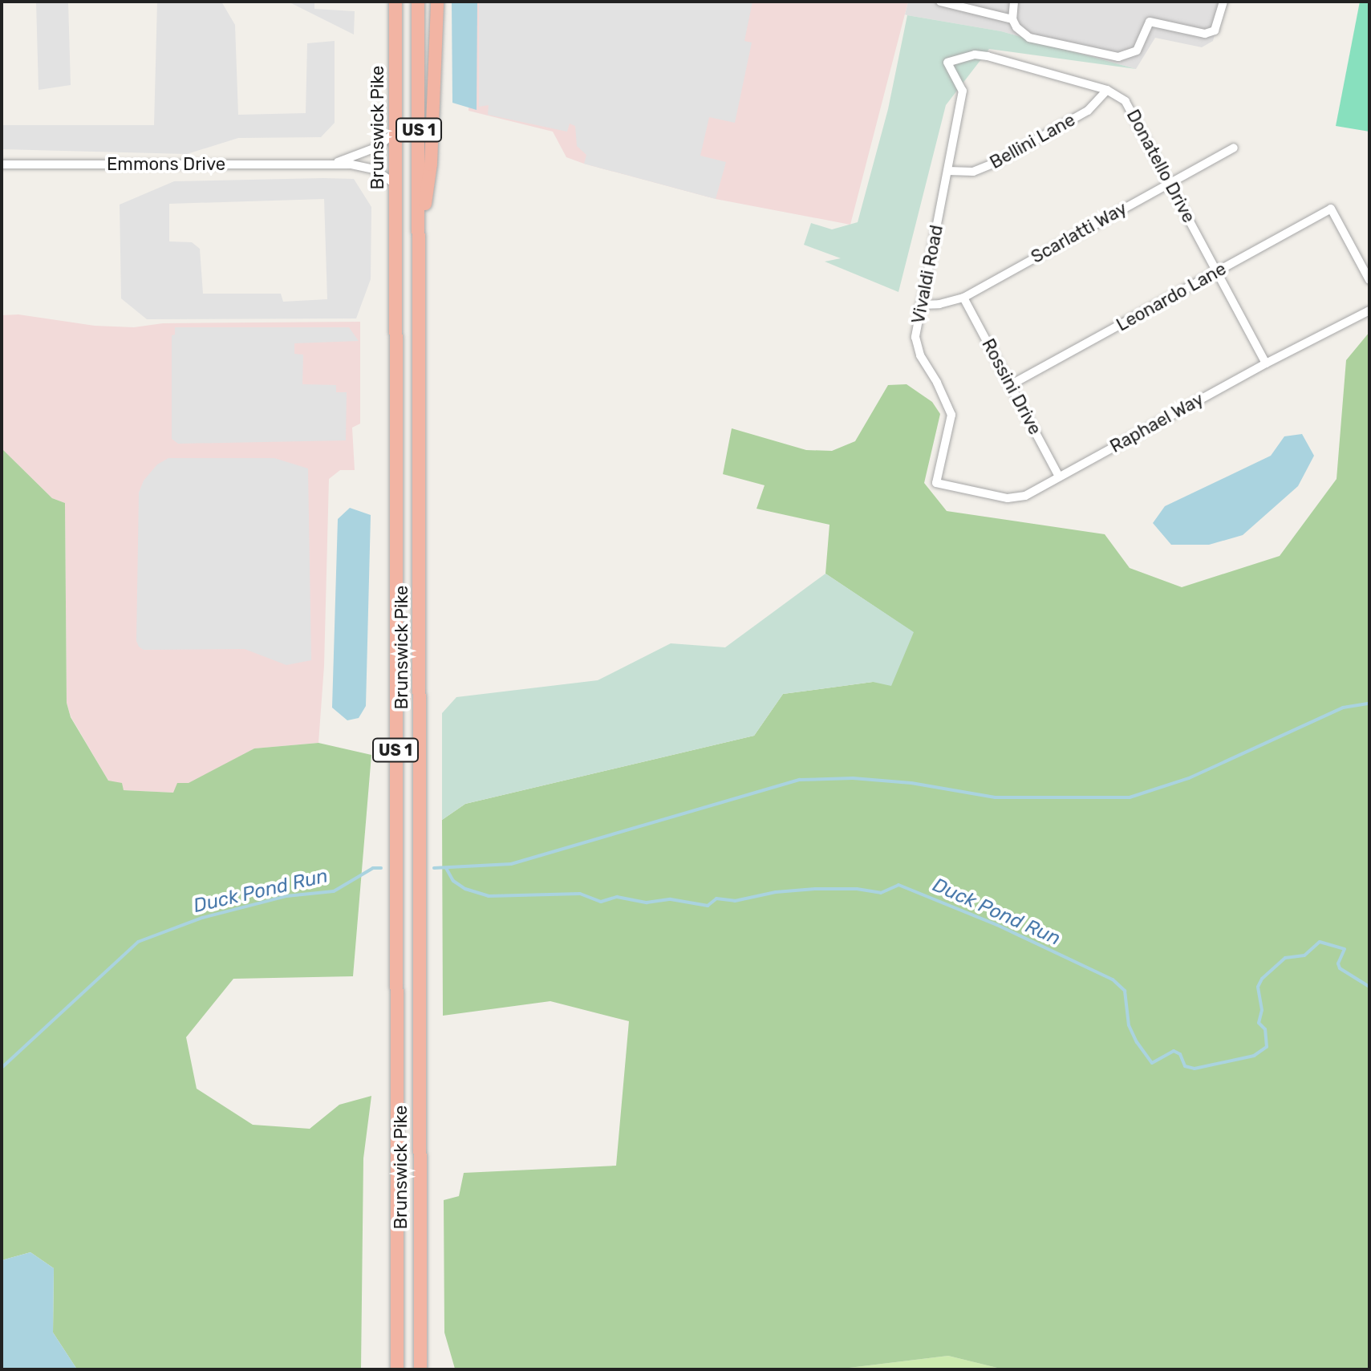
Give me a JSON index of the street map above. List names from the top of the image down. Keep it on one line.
{"streets":{"highway":["Brunswick Pike","US 1"],"street":["Bellini Lane","Emmons Drive","Donatello Drive","Scarlatti Way","Vivaldi Road","Leonardo Lane","Rossini Drive","Raphael Way"]},"crossings":[["Brunswick Pike","Emmons Drive"],["Bellini Lane","Donatello Drive"],["Bellini Lane","Vivaldi Road"],["Donatello Drive","Scarlatti Way"],["Donatello Drive","Vivaldi Road"],["Donatello Drive","Leonardo Lane"],["Donatello Drive","Raphael Way"],["Scarlatti Way","Vivaldi Road"],["Scarlatti Way","Rossini Drive"],["Vivaldi Road","Raphael Way"],["Leonardo Lane","Rossini Drive"],["Rossini Drive","Raphael Way"]],"water":["Duck Pond Run"]}
